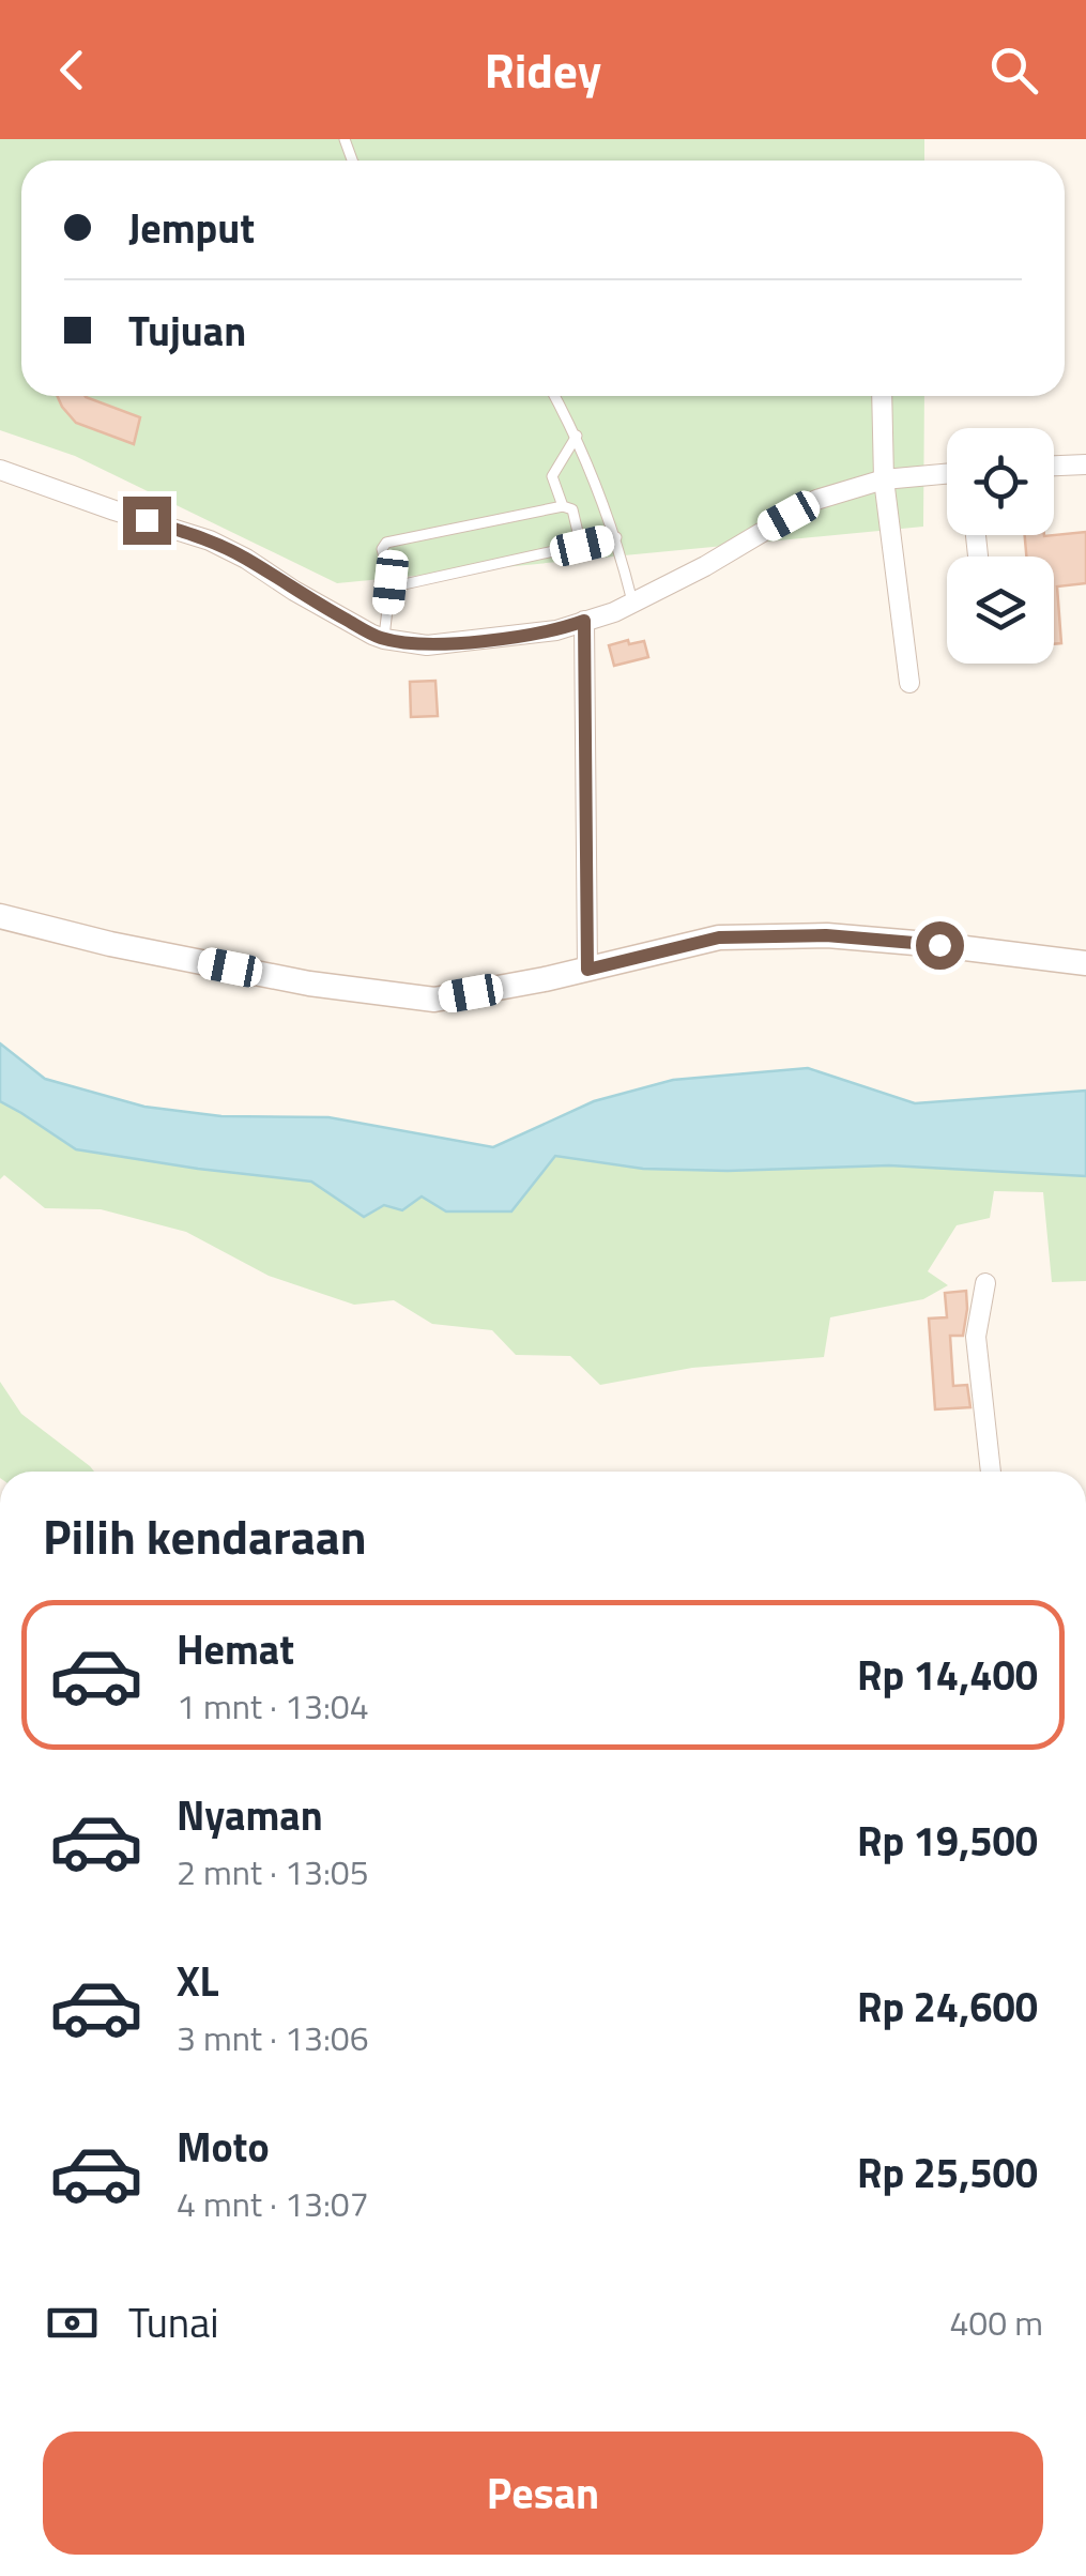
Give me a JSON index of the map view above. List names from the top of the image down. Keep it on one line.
{"page":{"header":"Ridey","banner":["Jemput","Tujuan"],"heading":"Pilih kendaraan","list":[{"name":"Hemat","note":"1 mnt · 13:04","value":"Rp 14,400"},{"name":"Nyaman","note":"2 mnt · 13:05","value":"Rp 19,500"},{"name":"XL","note":"3 mnt · 13:06","value":"Rp 24,600"},{"name":"Moto","note":"4 mnt · 13:07","value":"Rp 25,500"}],"pay":["Tunai","400 m"],"buttons":"Pesan"}}
